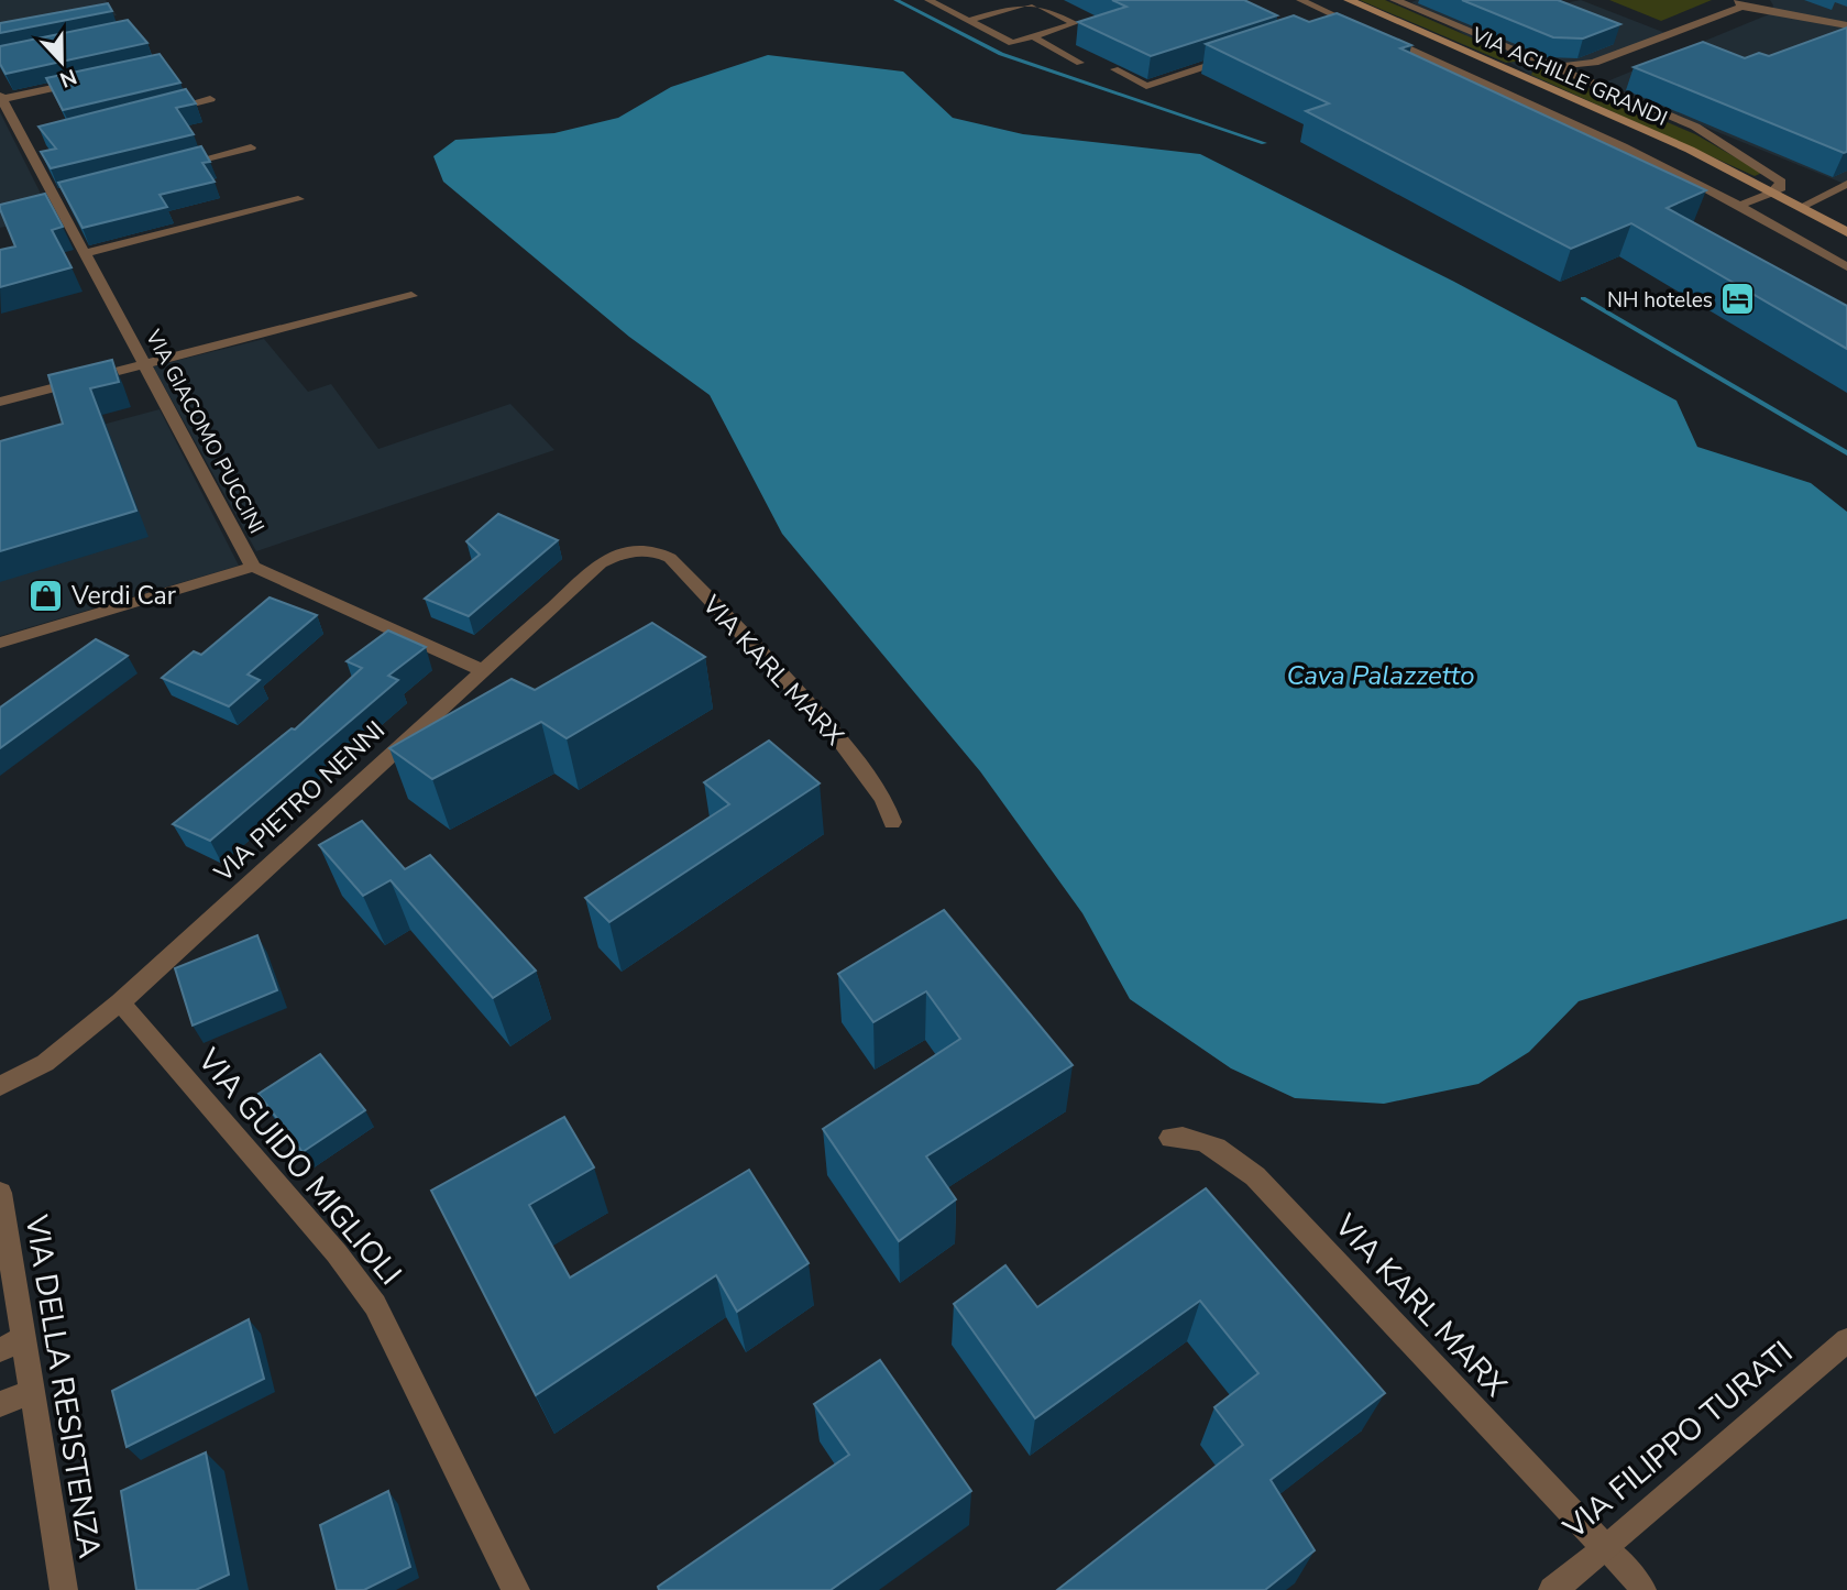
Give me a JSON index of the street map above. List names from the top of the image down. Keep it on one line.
{"streets":{"main road":["VIA ACHILLE GRANDI"],"street":["VIA GIACOMO PUCCINI","VIA KARL MARX","VIA PIETRO NENNI","VIA GUIDO MIGLIOLI","VIA DELLA RESISTENZA","VIA FILIPPO TURATI"]},"crossings":[["VIA GIACOMO PUCCINI","VIA PIETRO NENNI"],["VIA KARL MARX","VIA PIETRO NENNI"],["VIA KARL MARX","VIA FILIPPO TURATI"],["VIA PIETRO NENNI","VIA GUIDO MIGLIOLI"]],"water":["Cava Palazzetto"],"places":{"hotel":["NH hoteles"],"shop":["Verdi Car"]},"north":"bottom"}
